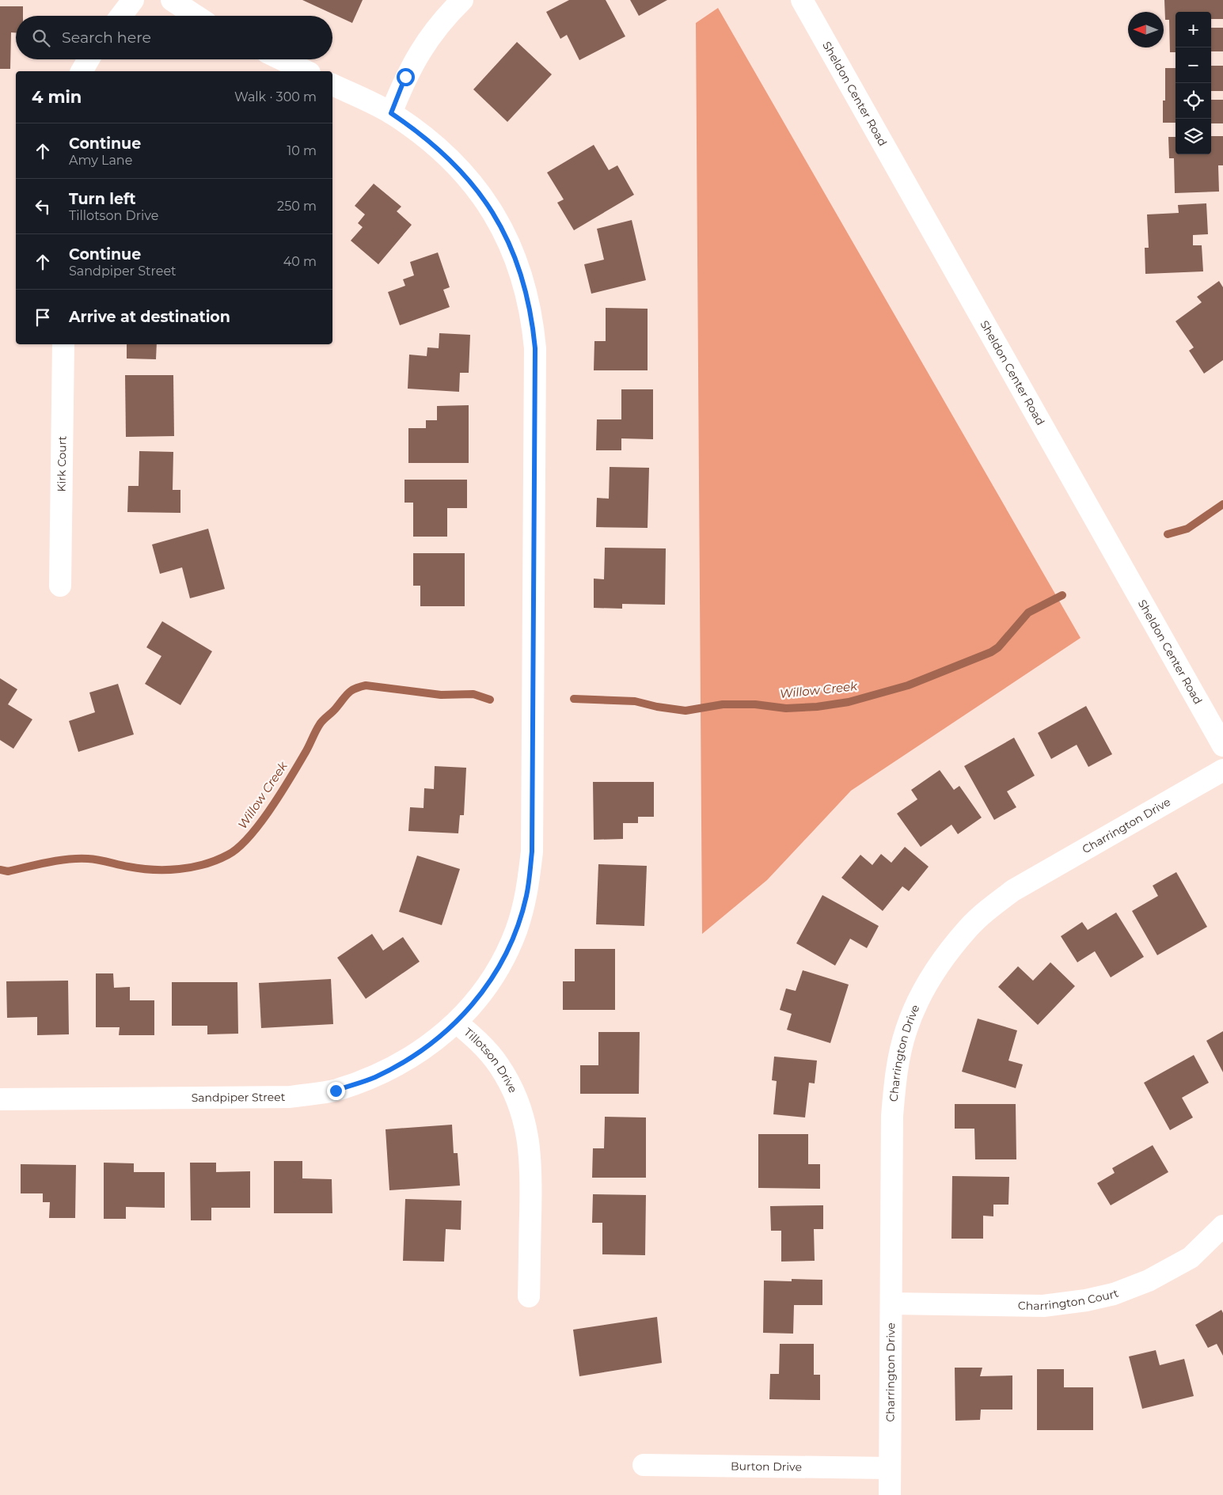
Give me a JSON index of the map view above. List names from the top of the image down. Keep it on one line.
{"streets":{"street":["Sheldon Center Road","Kirk Court","Charrington Drive","Tillotson Drive","Sandpiper Street","Charrington Court","Burton Drive"]},"crossings":[["Charrington Drive","Charrington Court"],["Charrington Drive","Burton Drive"],["Tillotson Drive","Sandpiper Street"]],"water":["Willow Creek"],"north":"left","page":{"map_buttons":["+","−"],"search":"Search here","heading":["4 min","Walk · 300 m"],"list":[["Continue","Amy Lane","10 m"],["Turn left","Tillotson Drive","250 m"],["Continue","Sandpiper Street","40 m"],"Arrive at destination"]}}
